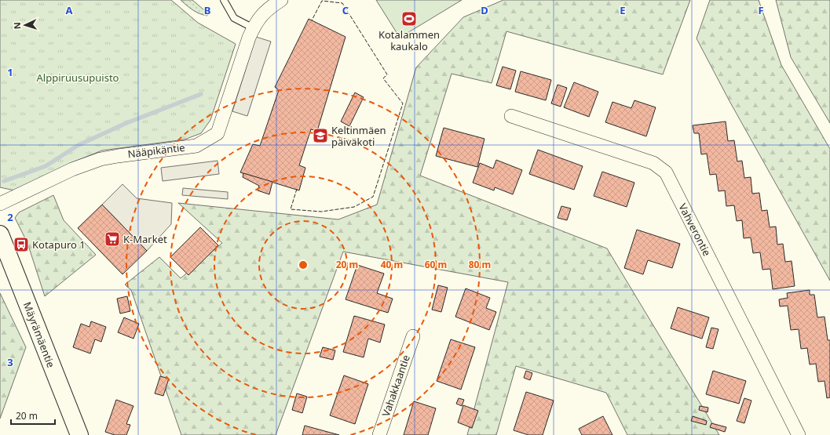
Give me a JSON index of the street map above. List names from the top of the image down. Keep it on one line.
{"streets":{"street":["Nääpikäntie","Vahverontie","Mäyrämäentie","Vahakkaantie"]},"parks":["Alppiruusupuisto"],"places":{"sports":["Kotalammen kaukalo"],"school or university":["Keltinmäen päiväkoti"],"supermarket":["K-Market"],"bus stop":["Kotapuro 1"]},"scale_bar":"20 m","north":"left","grid":{"columns":["A","B","C","D","E","F"],"rows":["1","2","3"]},"rings":["20 m","40 m","60 m","80 m"]}
